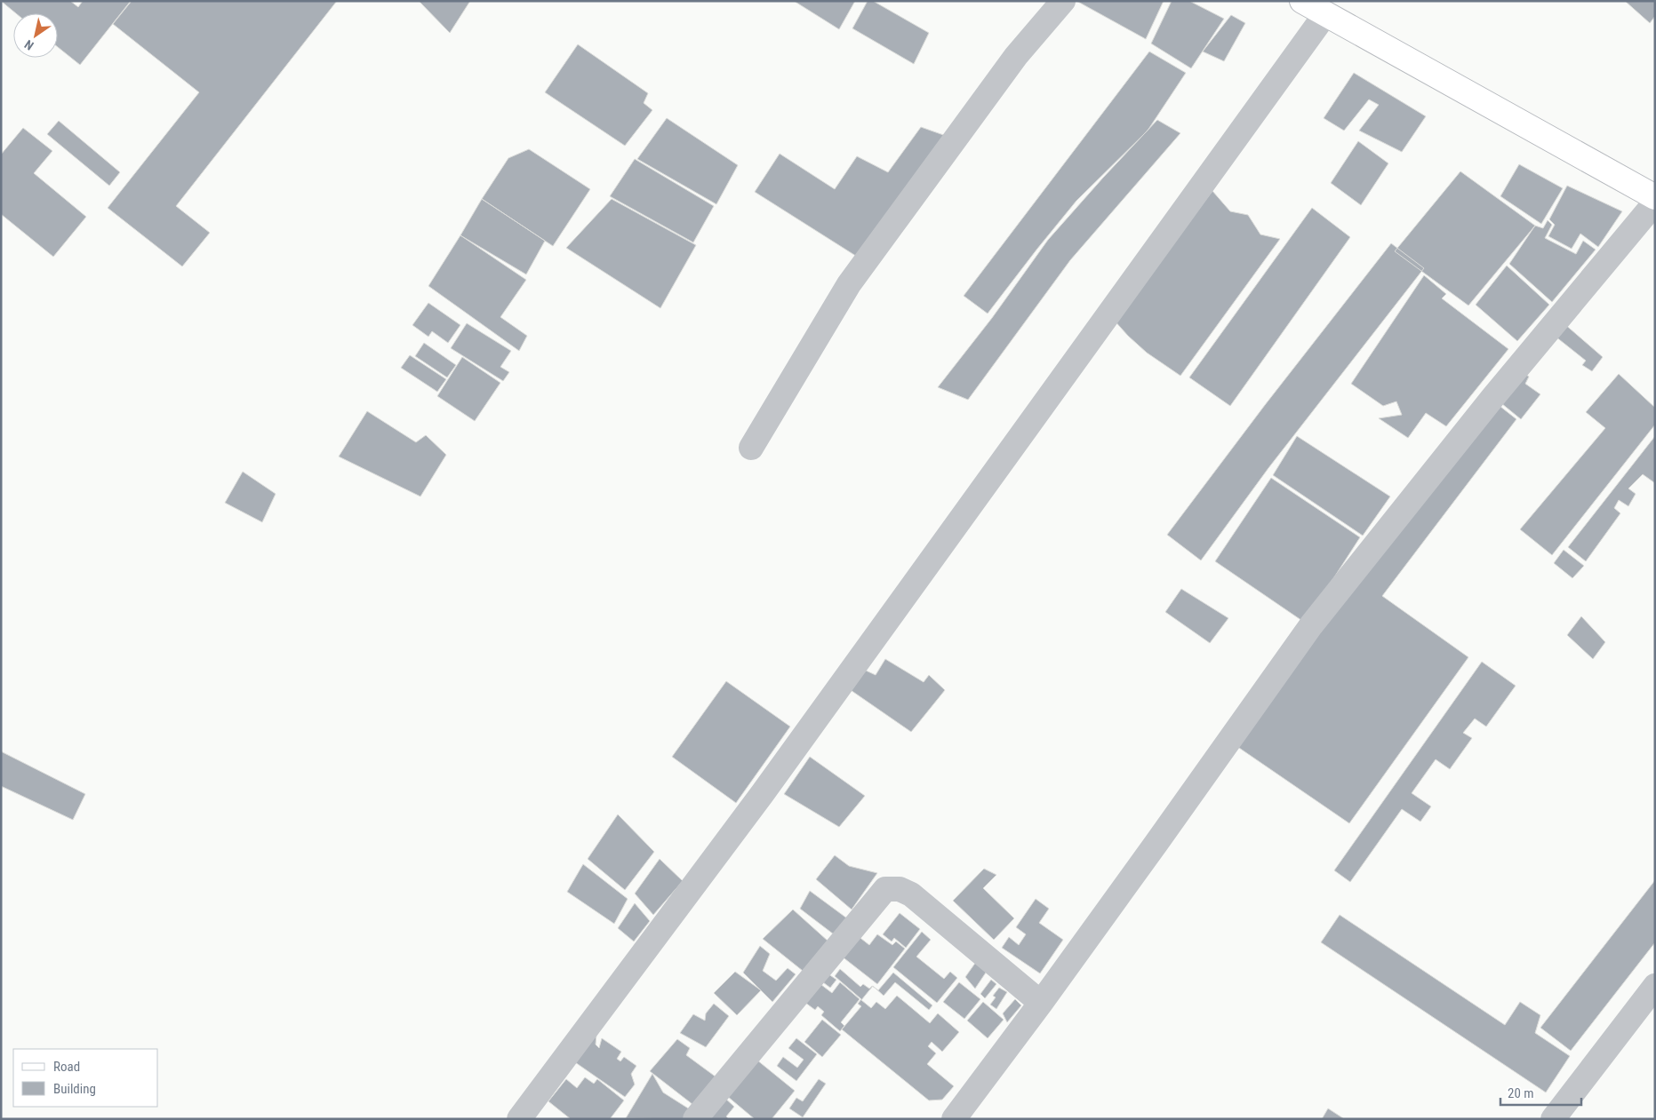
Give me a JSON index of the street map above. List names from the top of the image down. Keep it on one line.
{"legend":["Road","Building"],"scale_bar":"20 m","north":"bottom left"}
